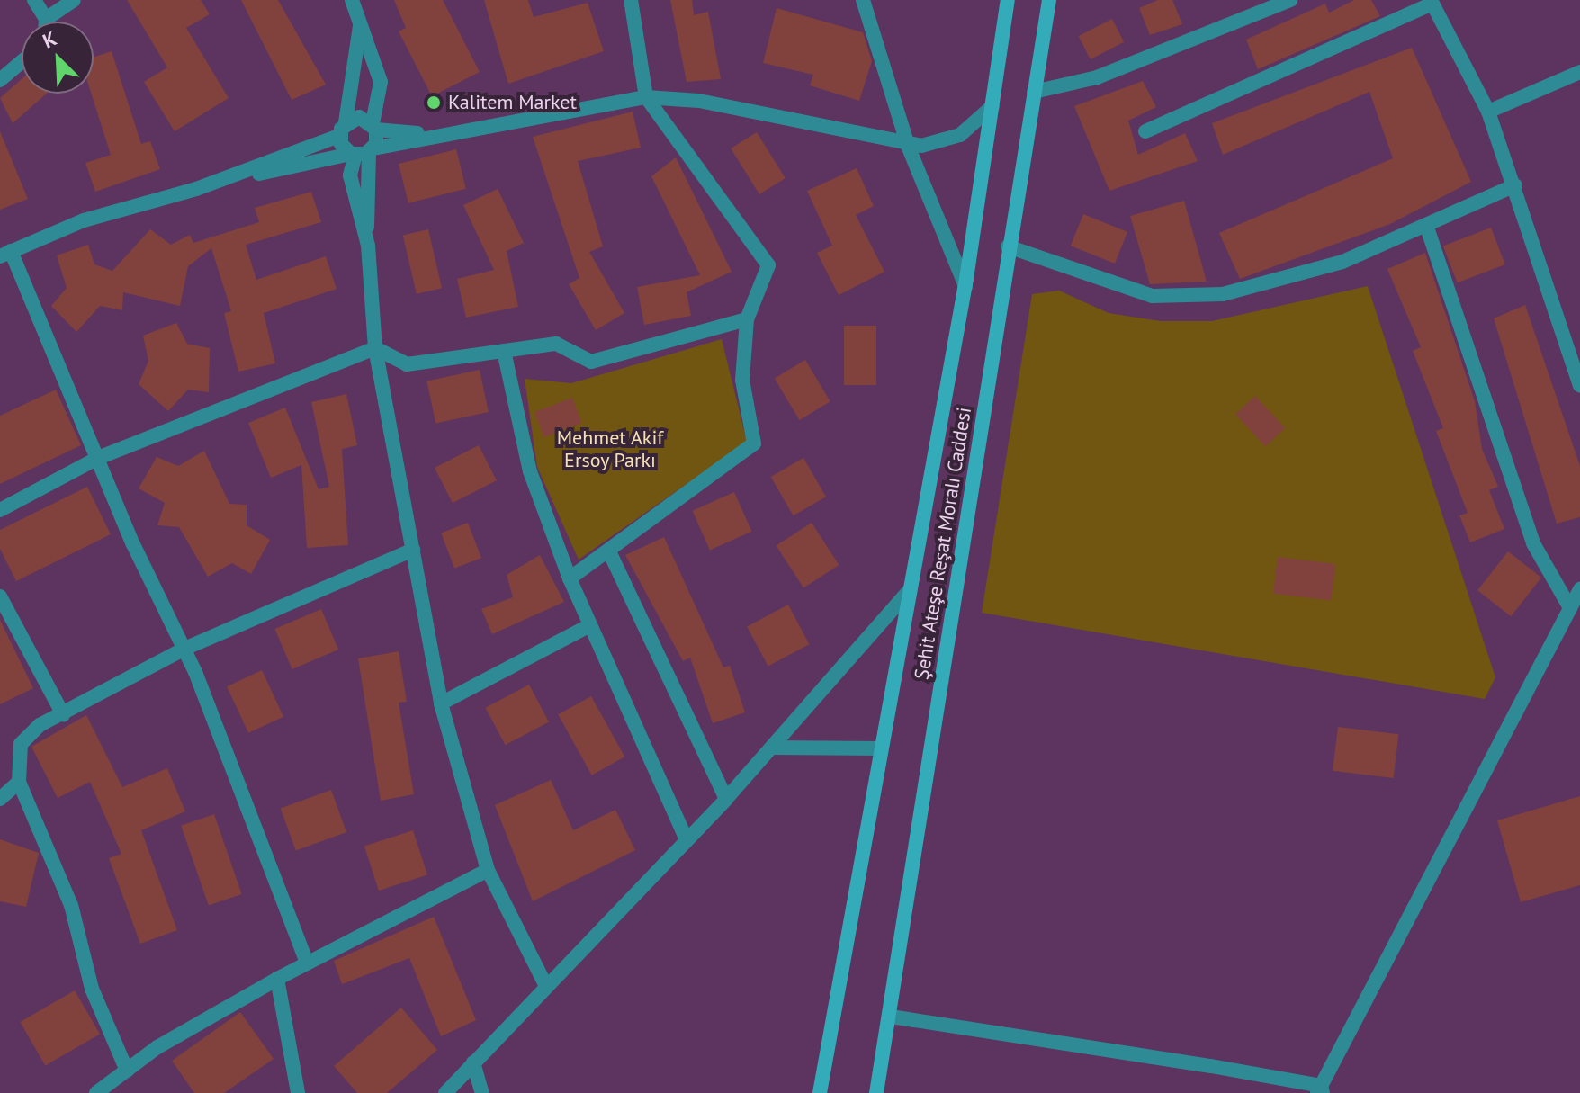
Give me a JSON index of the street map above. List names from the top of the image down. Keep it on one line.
{"streets":{"main road":["Şehit Ateşe Reşat Moralı Caddesi"]},"parks":["Mehmet Akif Ersoy Parkı"],"places":["Kalitem Market"],"north":"top left"}
